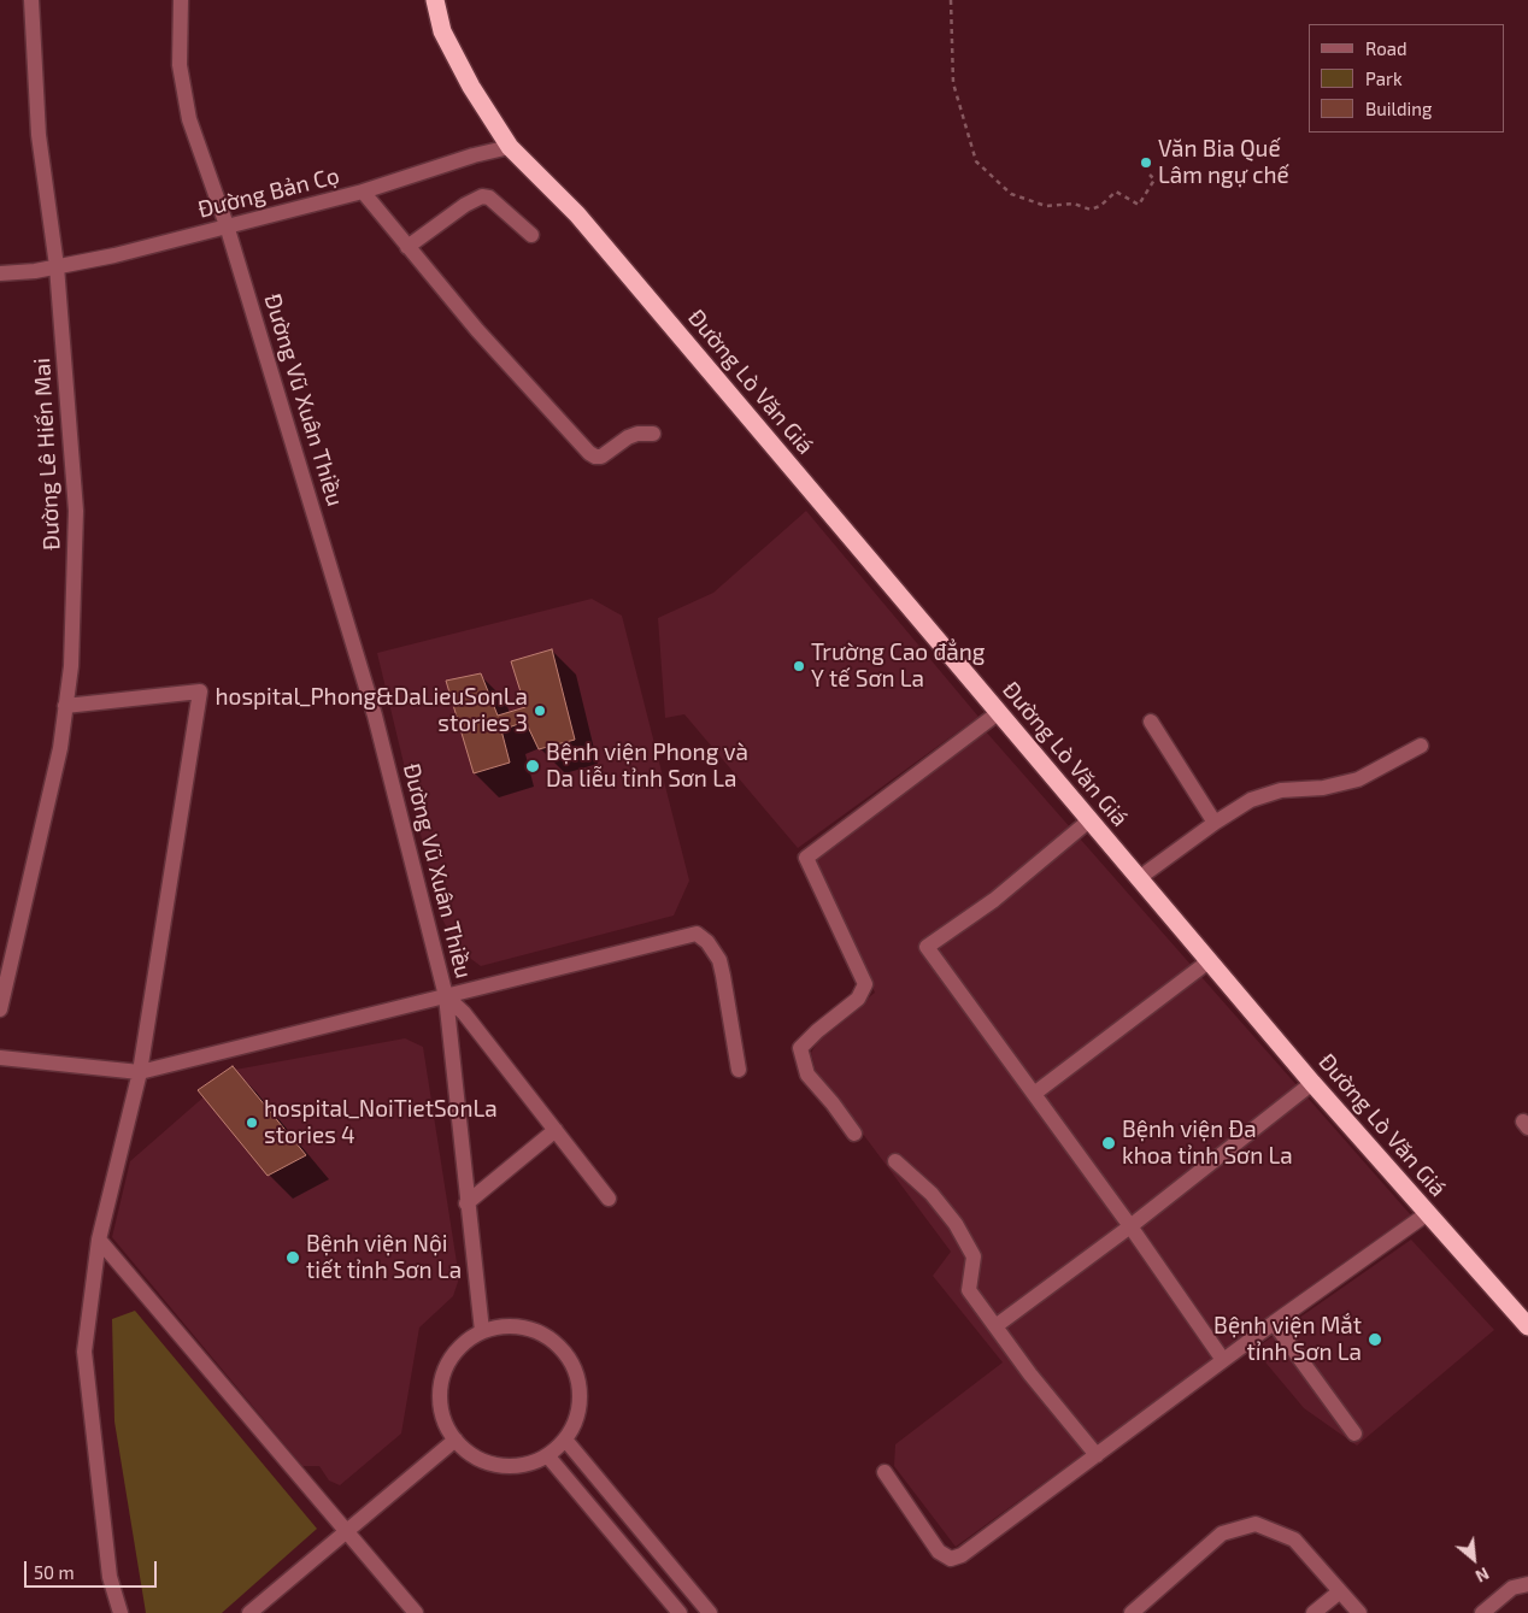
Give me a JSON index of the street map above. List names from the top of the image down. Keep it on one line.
{"streets":{"highway":["Đường Lò Văn Giá"],"street":["Đường Bản Cọ","Đường Vũ Xuân Thiều","Đường Lê Hiến Mai"]},"crossings":[["Đường Bản Cọ","Đường Lò Văn Giá"],["Đường Bản Cọ","Đường Vũ Xuân Thiều"],["Đường Bản Cọ","Đường Lê Hiến Mai"]],"places":["Văn Bia Quế Lâm ngự chế","Trường Cao đẳng Y tế Sơn La","hospital_Phong&DaLieuSonLa stories 3","Bệnh viện Phong và Da liễu tỉnh Sơn La","hospital_NoiTietSonLa stories 4","Bệnh viện Đa khoa tỉnh Sơn La","Bệnh viện Nội tiết tỉnh Sơn La","Bệnh viện Mắt tỉnh Sơn La"],"legend":["Road","Park","Building"],"scale_bar":"50 m","north":"bottom right"}
